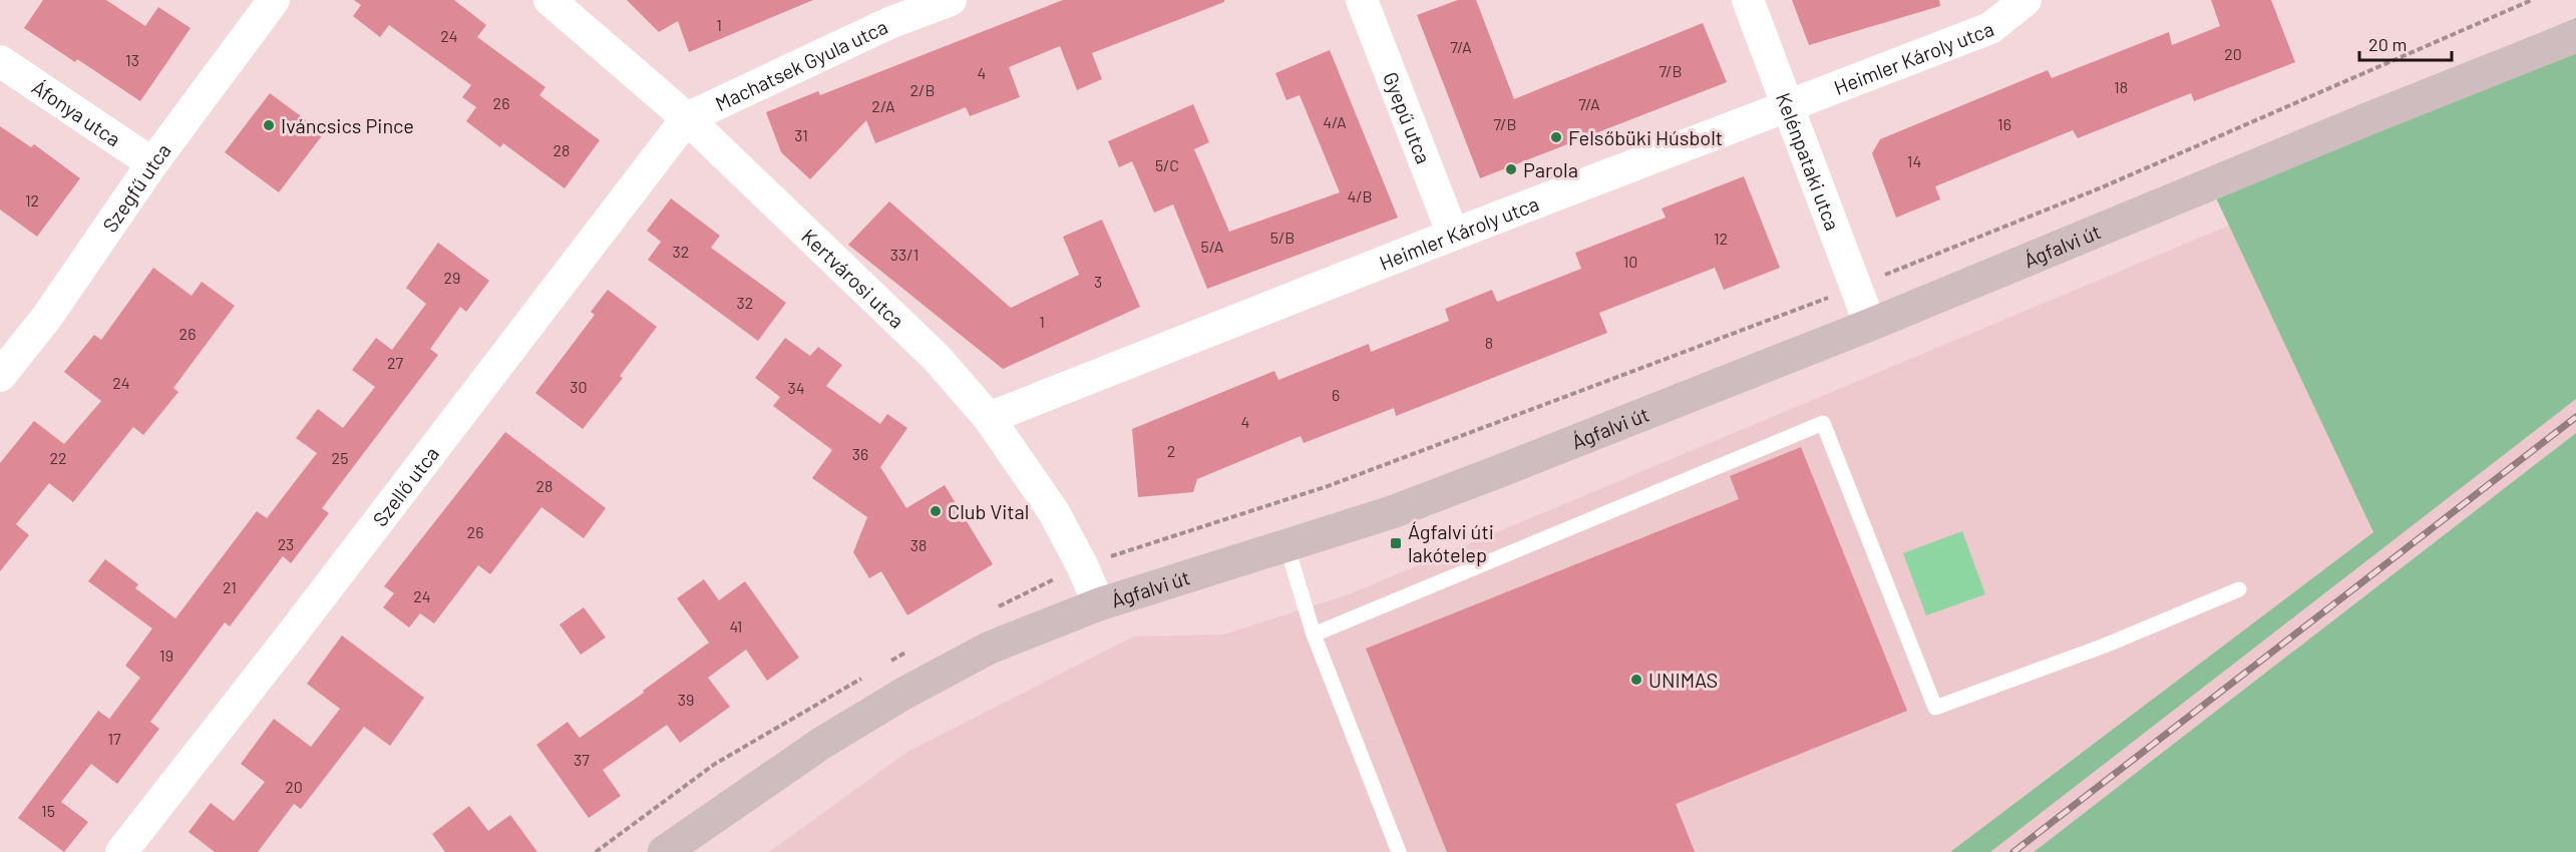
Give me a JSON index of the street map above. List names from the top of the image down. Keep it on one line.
{"streets":{"street":["Heimler Károly utca","Machatsek Gyula utca","Áfonya utca","Gyepű utca","Kelénpataki utca","Szegfű utca","Ágfalvi út","Kertvárosi utca","Szellő utca"]},"crossings":[["Heimler Károly utca","Gyepű utca"],["Heimler Károly utca","Kelénpataki utca"],["Heimler Károly utca","Kertvárosi utca"],["Machatsek Gyula utca","Kertvárosi utca"],["Machatsek Gyula utca","Szellő utca"],["Áfonya utca","Szegfű utca"],["Kelénpataki utca","Ágfalvi út"],["Ágfalvi út","Kertvárosi utca"],["Kertvárosi utca","Szellő utca"]],"places":{"other":["Iváncsics Pince","Felsőbüki Húsbolt","Parola","Club Vital","UNIMAS"],"transit":["Ágfalvi úti lakótelep"]},"house_numbers":["1","24","7/A","20","13","7/B","4","18","2/B","26","7/A","2/A","4/A","7/B","16","31","28","14","5/C","4/B","12","5/B","12","5/A","32","33/1","10","29","3","32","1","26","8","27","24","30","34","6","4","2","36","22","25","28","26","23","38","21","24","41","19","39","17","37","20","15"],"scale_bar":"20 m"}
